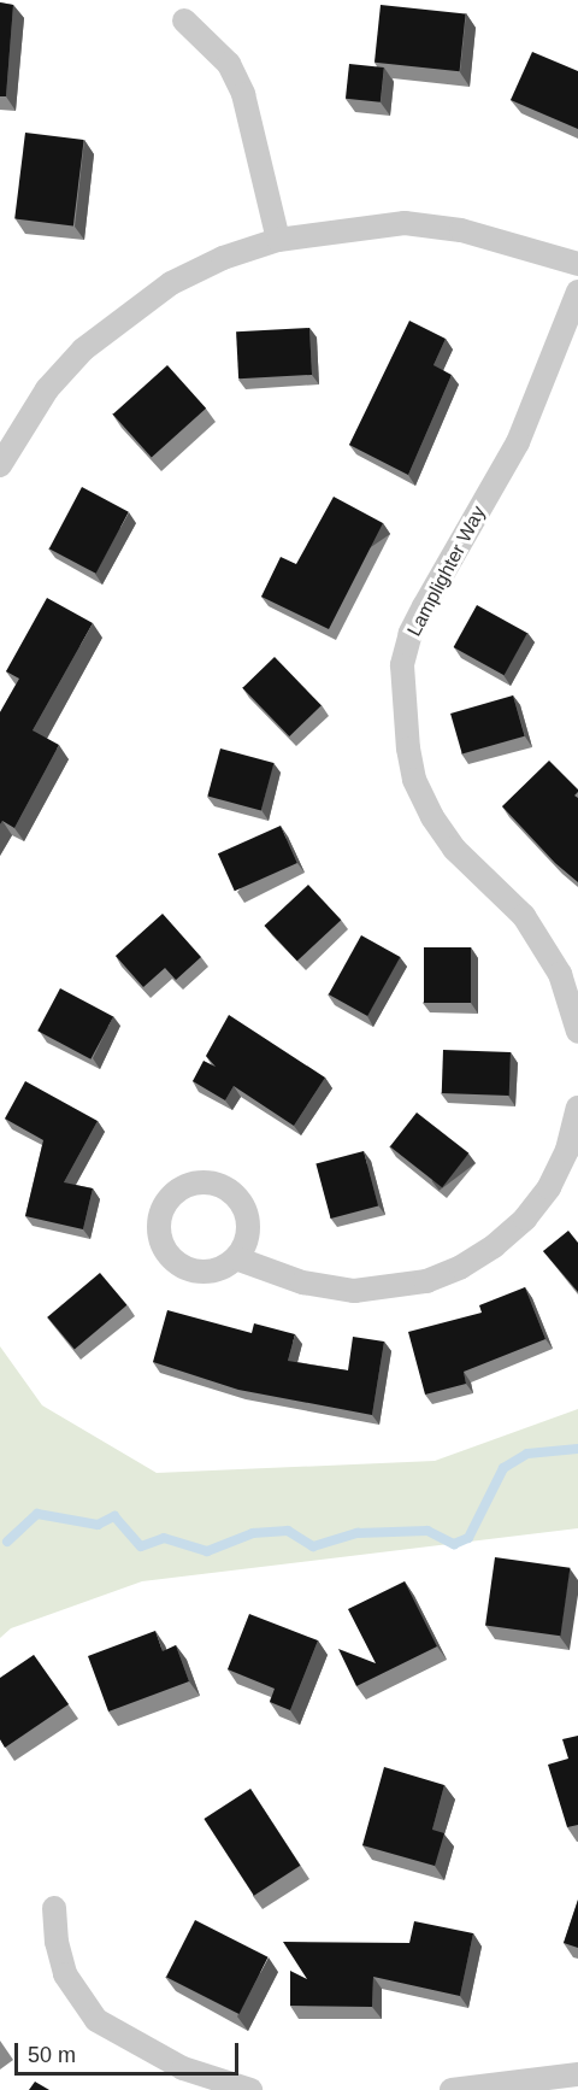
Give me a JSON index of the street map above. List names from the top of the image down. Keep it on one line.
{"streets":{"street":["Lamplighter Way"]},"scale_bar":"50 m"}
